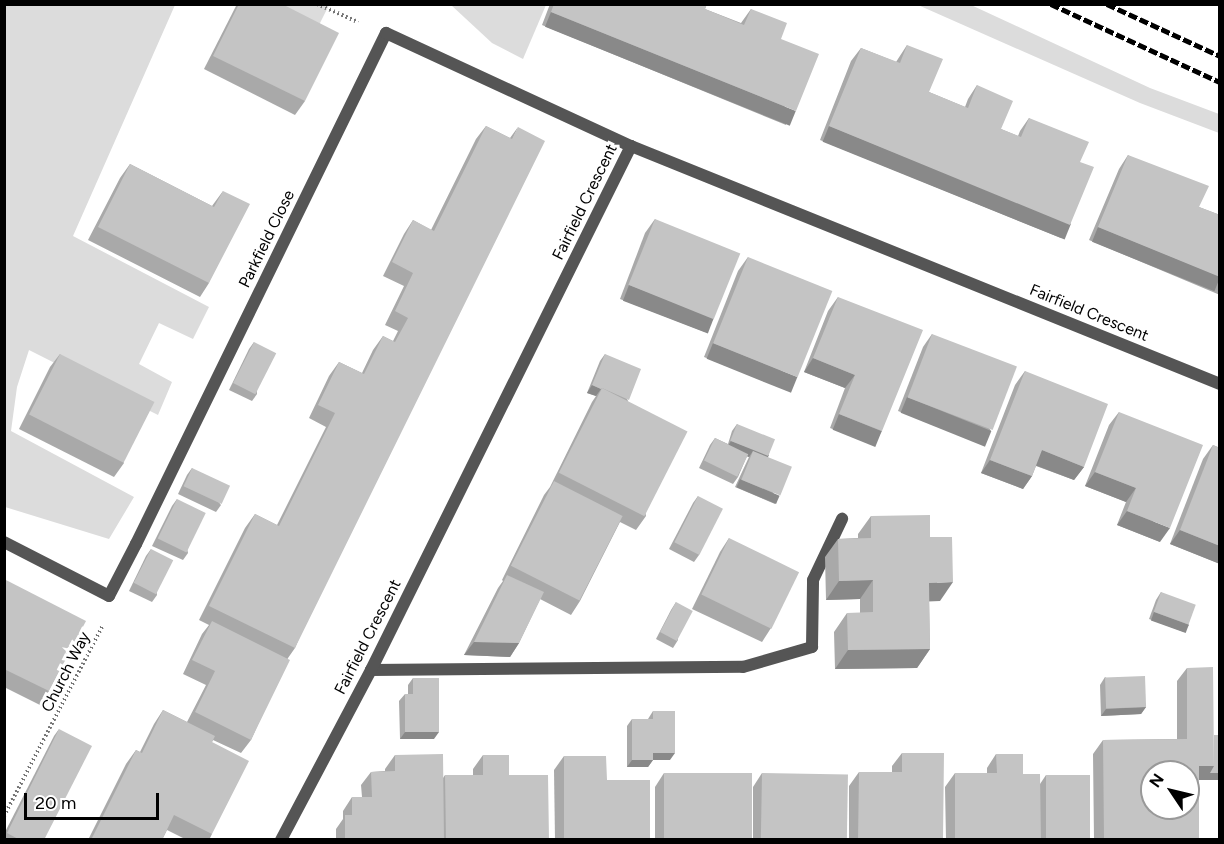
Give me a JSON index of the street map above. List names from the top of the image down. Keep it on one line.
{"streets":{"street":["Fairfield Crescent","Parkfield Close"],"path":["Church Way"]},"scale_bar":"20 m","north":"top left"}
